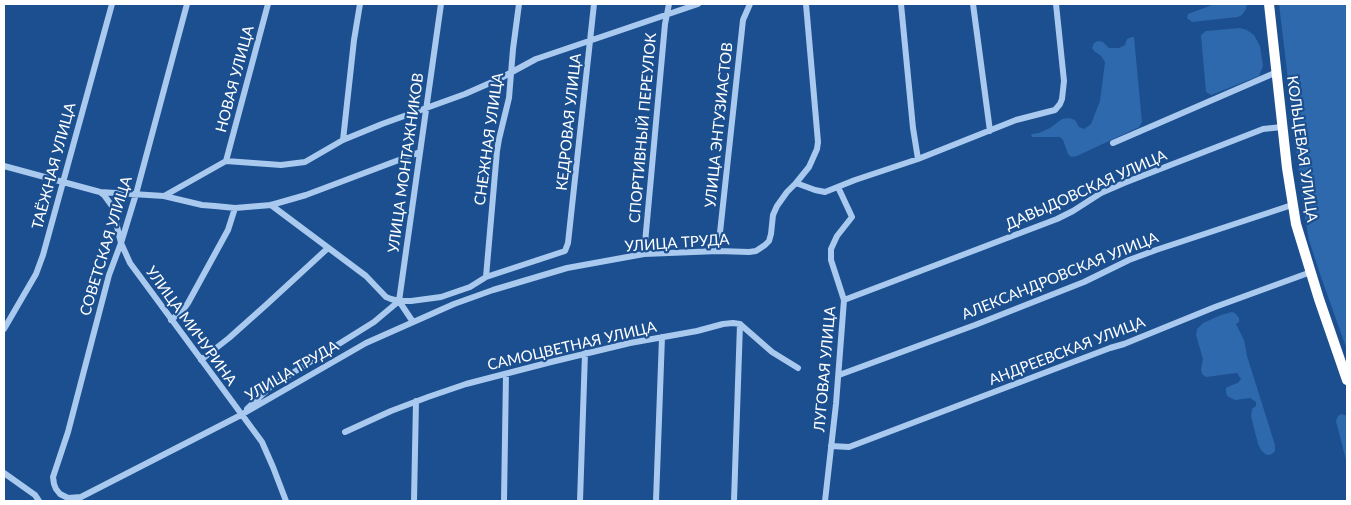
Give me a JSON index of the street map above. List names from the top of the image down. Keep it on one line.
{"streets":{"highway":["КОЛЬЦЕВАЯ УЛИЦА"],"street":["НОВАЯ УЛИЦА","КЕДРОВАЯ УЛИЦА","УЛИЦА ЭНТУЗИАСТОВ","СПОРТИВНЫЙ ПЕРЕУЛОК","СНЕЖНАЯ УЛИЦА","УЛИЦА МОНТАЖНИКОВ","ТАЁЖНАЯ УЛИЦА","ДАВЫДОВСКАЯ УЛИЦА","УЛИЦА ТРУДА","СОВЕТСКАЯ УЛИЦА","АЛЕКСАНДРОВСКАЯ УЛИЦА","УЛИЦА МИЧУРИНА","САМОЦВЕТНАЯ УЛИЦА","АНДРЕЕВСКАЯ УЛИЦА","ЛУГОВАЯ УЛИЦА"]},"crossings":[["КЕДРОВАЯ УЛИЦА","СНЕЖНАЯ УЛИЦА"],["УЛИЦА ЭНТУЗИАСТОВ","УЛИЦА ТРУДА"],["СПОРТИВНЫЙ ПЕРЕУЛОК","УЛИЦА ТРУДА"],["КОЛЬЦЕВАЯ УЛИЦА","ДАВЫДОВСКАЯ УЛИЦА"],["КОЛЬЦЕВАЯ УЛИЦА","АЛЕКСАНДРОВСКАЯ УЛИЦА"],["КОЛЬЦЕВАЯ УЛИЦА","АНДРЕЕВСКАЯ УЛИЦА"],["УЛИЦА МОНТАЖНИКОВ","УЛИЦА ТРУДА"],["ДАВЫДОВСКАЯ УЛИЦА","ЛУГОВАЯ УЛИЦА"],["УЛИЦА ТРУДА","СОВЕТСКАЯ УЛИЦА"],["УЛИЦА ТРУДА","УЛИЦА МИЧУРИНА"],["СОВЕТСКАЯ УЛИЦА","УЛИЦА МИЧУРИНА"],["АЛЕКСАНДРОВСКАЯ УЛИЦА","ЛУГОВАЯ УЛИЦА"],["АНДРЕЕВСКАЯ УЛИЦА","ЛУГОВАЯ УЛИЦА"]]}
